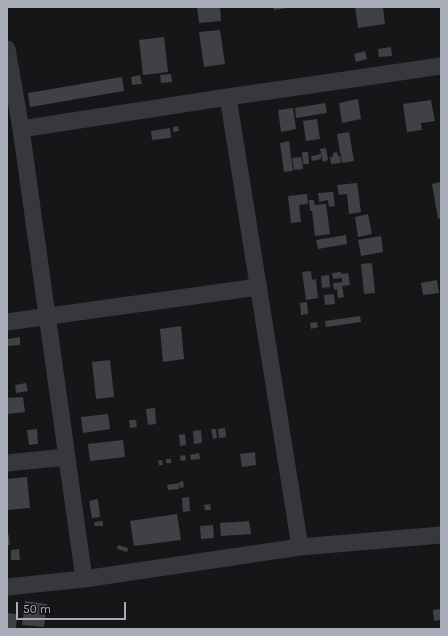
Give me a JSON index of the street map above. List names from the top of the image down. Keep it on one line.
{"scale_bar":"50 m"}
